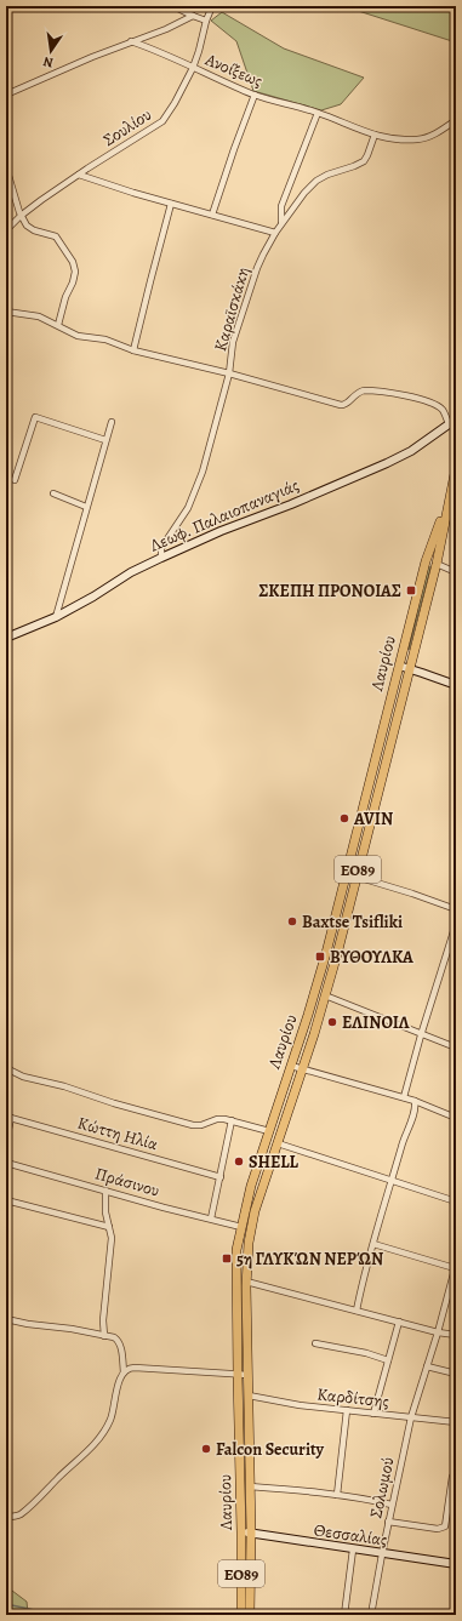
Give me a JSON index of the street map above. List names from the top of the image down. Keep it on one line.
{"streets":{"main road":["Λαυρίου","ΕΟ89"],"street":["Ανοίξεως","Σουλίου","Καραϊσκάκη","Λεωφ. Παλαιοπαναγιάς","Κώττη Ηλία","Πράσινου","Καρδίτσης","Σολωμού","Θεσσαλίας"]},"crossings":[["Ανοίξεως","Σουλίου"],["Ανοίξεως","Καραϊσκάκη"],["Καραϊσκάκη","Λεωφ. Παλαιοπαναγιάς"],["Λαυρίου","Πράσινου"],["Λαυρίου","Καρδίτσης"],["Λαυρίου","Θεσσαλίας"],["Καρδίτσης","Σολωμού"],["Σολωμού","Θεσσαλίας"]],"places":{"transit":["ΣΚΕΠΗ ΠΡΟΝΟΙΑΣ","ΒΥΘΟΥΛΚΑ","5η ΓΛΥΚΏΝ ΝΕΡΏΝ"],"other":["AVIN","Baxtse Tsifliki","ΕΛΙΝΟΙΛ","SHELL","Falcon Security"]},"north":"bottom"}
